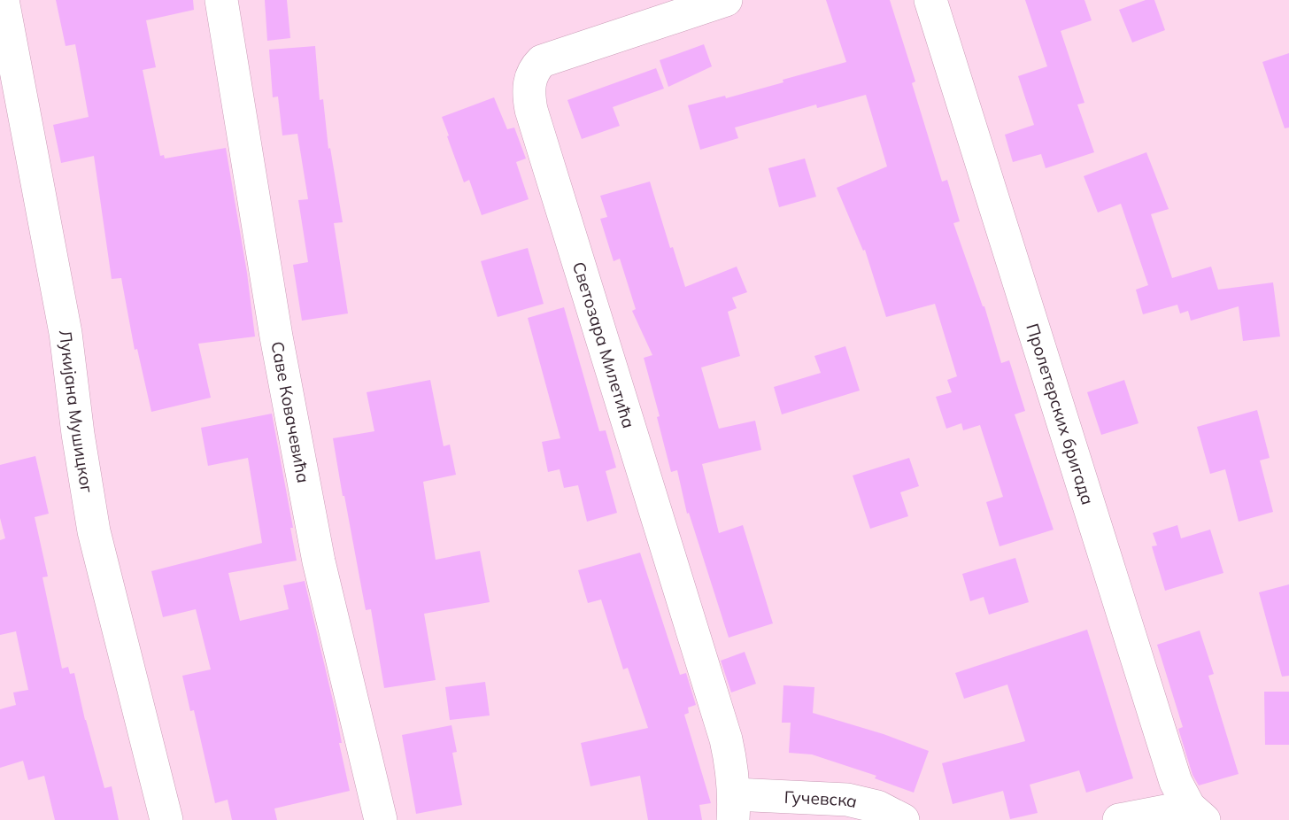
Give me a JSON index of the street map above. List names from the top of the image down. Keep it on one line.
{"streets":{"street":["Светозара Милетића","Лукијана Мушицког","Саве Ковачевића","Пролетерских бригада","Гучевска"]},"crossings":[["Светозара Милетића","Гучевска"]]}
